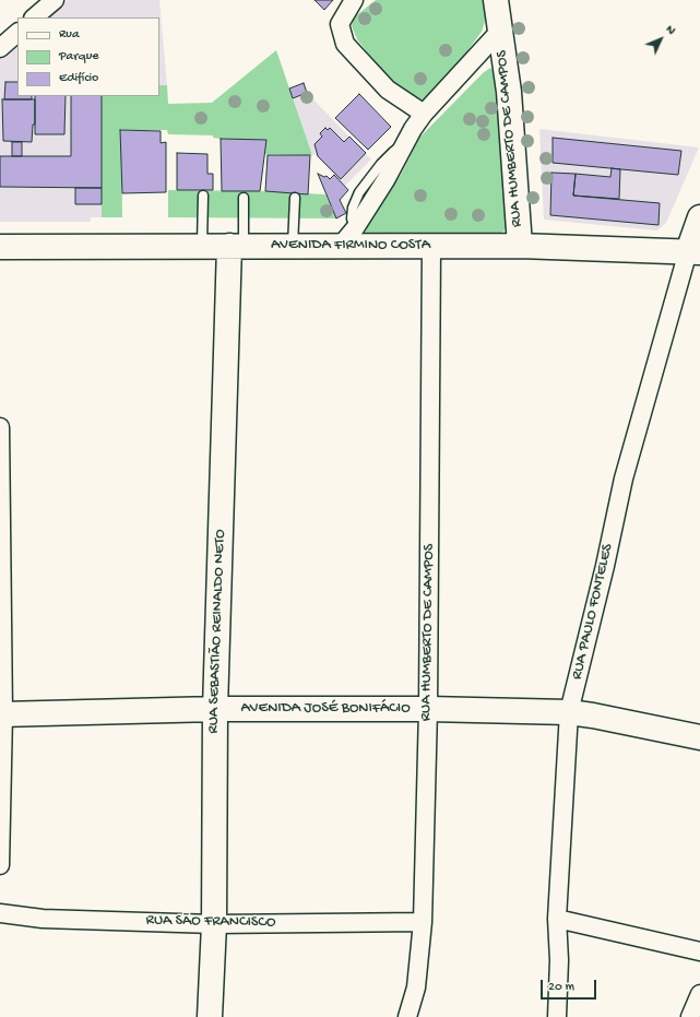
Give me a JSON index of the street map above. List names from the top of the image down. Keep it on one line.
{"streets":{"street":["RUA HUMBERTO DE CAMPOS","AVENIDA FIRMINO COSTA","RUA PAULO FONTELES","RUA SEBASTIÃO REINALDO NETO","AVENIDA JOSÉ BONIFÁCIO","RUA SÃO FRANCISCO"]},"crossings":[["RUA HUMBERTO DE CAMPOS","AVENIDA FIRMINO COSTA"],["RUA HUMBERTO DE CAMPOS","AVENIDA JOSÉ BONIFÁCIO"],["RUA HUMBERTO DE CAMPOS","RUA SÃO FRANCISCO"],["AVENIDA FIRMINO COSTA","RUA PAULO FONTELES"],["AVENIDA FIRMINO COSTA","RUA SEBASTIÃO REINALDO NETO"],["RUA PAULO FONTELES","AVENIDA JOSÉ BONIFÁCIO"],["RUA SEBASTIÃO REINALDO NETO","AVENIDA JOSÉ BONIFÁCIO"],["RUA SEBASTIÃO REINALDO NETO","RUA SÃO FRANCISCO"]],"legend":["Rua","Parque","Edifício"],"scale_bar":"20 m","north":"top right"}
